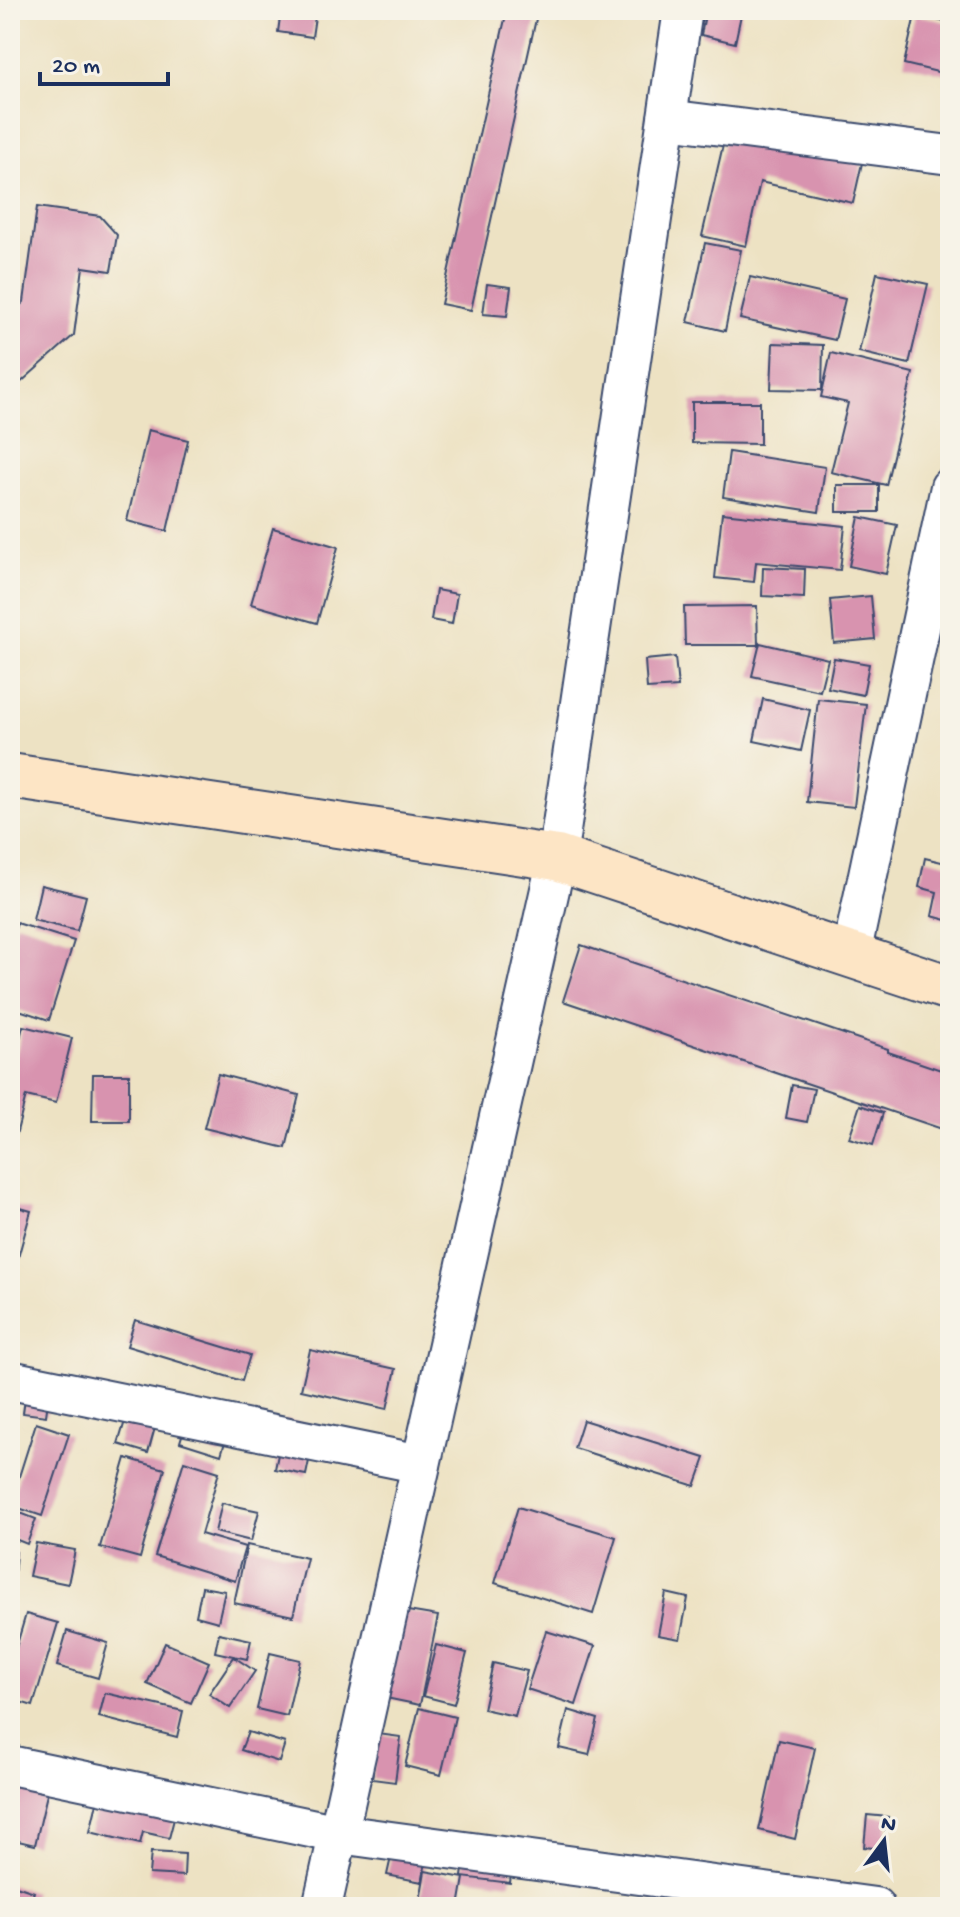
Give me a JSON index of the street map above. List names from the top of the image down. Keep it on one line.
{"scale_bar":"20 m","north":"top"}
